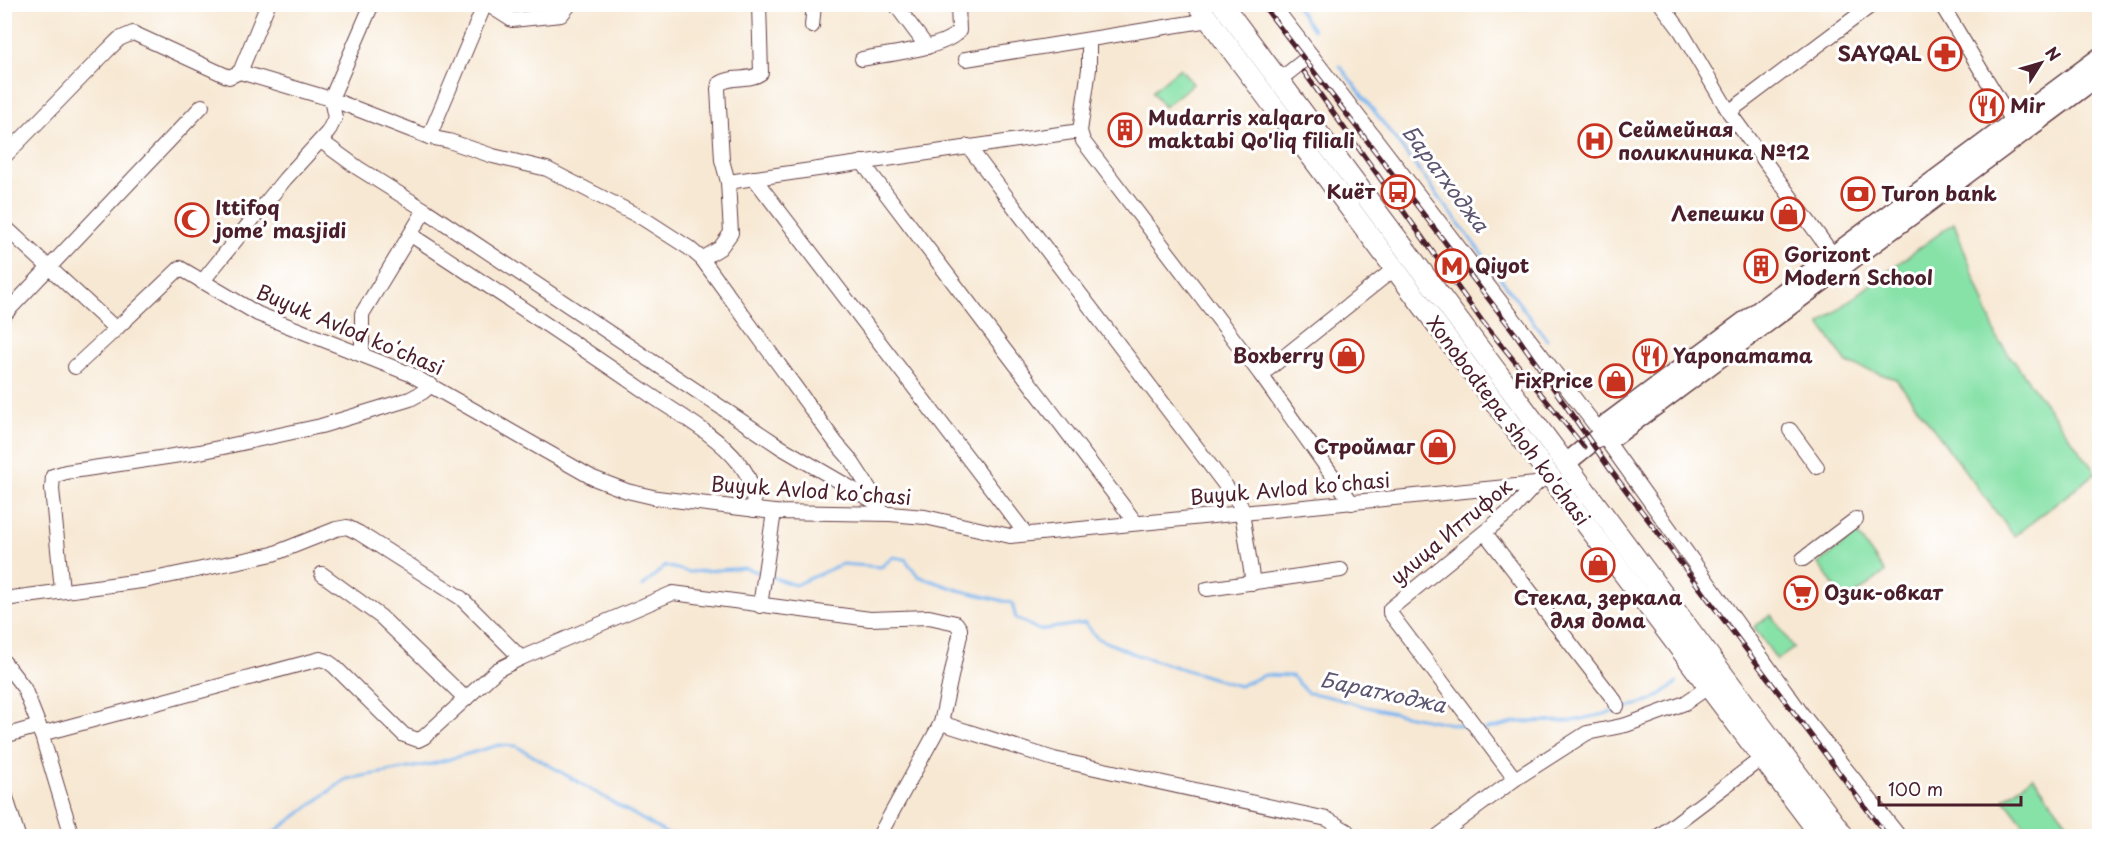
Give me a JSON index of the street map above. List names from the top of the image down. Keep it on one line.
{"streets":{"highway":["Xonobodtepa shoh ko'chasi"],"street":["Buyuk Avlod koʻchasi","улица Иттифок"]},"crossings":[["Buyuk Avlod koʻchasi","Xonobodtepa shoh ko'chasi"],["Buyuk Avlod koʻchasi","улица Иттифок"],["Xonobodtepa shoh ko'chasi","улица Иттифок"]],"water":["Баратходжа"],"places":{"pharmacy":["SAYQAL"],"restaurant":["Mir","Yaponamama"],"building":["Mudarris xalqaro maktabi Qo'liq filiali","Gorizont Modern School"],"hospital":["Сеймейная поликлиника №12"],"bus stop":["Киёт"],"bank":["Turon bank"],"shop":["Лепешки","Boxberry","FixPrice","Строймаг","Стекла, зеркала для дома"],"mosque":["Ittifoq jome’ masjidi"],"metro station":["Qiyot"],"supermarket":["Озик-овкат"]},"scale_bar":"100 m","north":"top right"}
